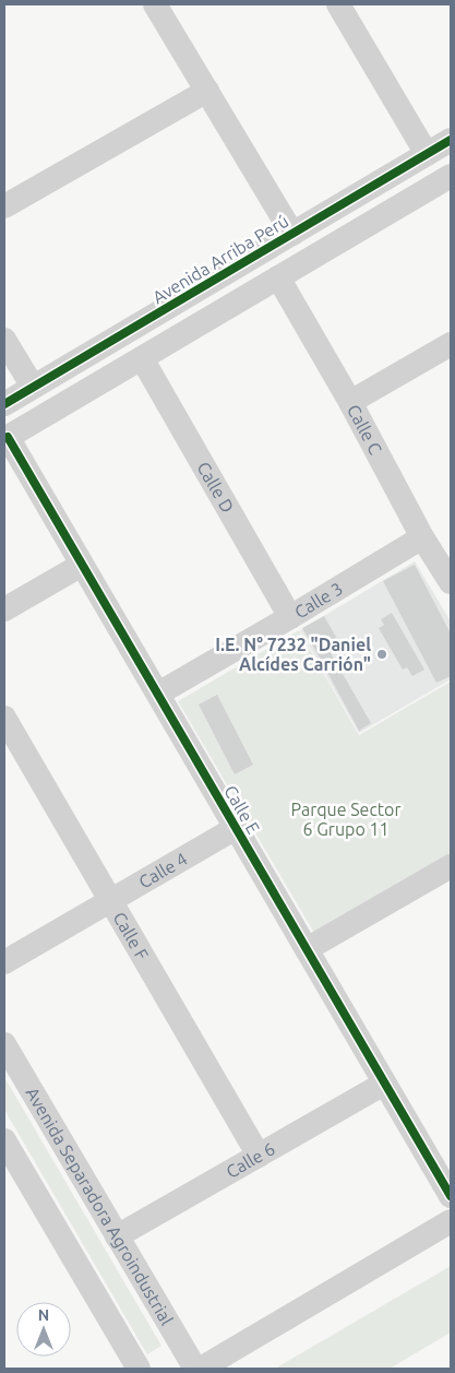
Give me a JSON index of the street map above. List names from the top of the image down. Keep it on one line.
{"streets":{"street":["Avenida Arriba Perú","Calle C","Calle D","Calle 3","Calle E","Calle 4","Calle F","Calle 6","Avenida Separadora Agroindustrial"]},"crossings":[["Calle C","Calle 3"],["Calle D","Calle 3"],["Calle 3","Calle E"],["Calle E","Calle 4"],["Calle E","Calle 6"],["Calle 4","Calle F"],["Calle F","Calle 6"],["Calle 6","Avenida Separadora Agroindustrial"]],"parks":["Parque Sector 6 Grupo 11"],"places":["I.E. N° 7232 \"Daniel Alcídes Carrión\""],"north":"top"}
